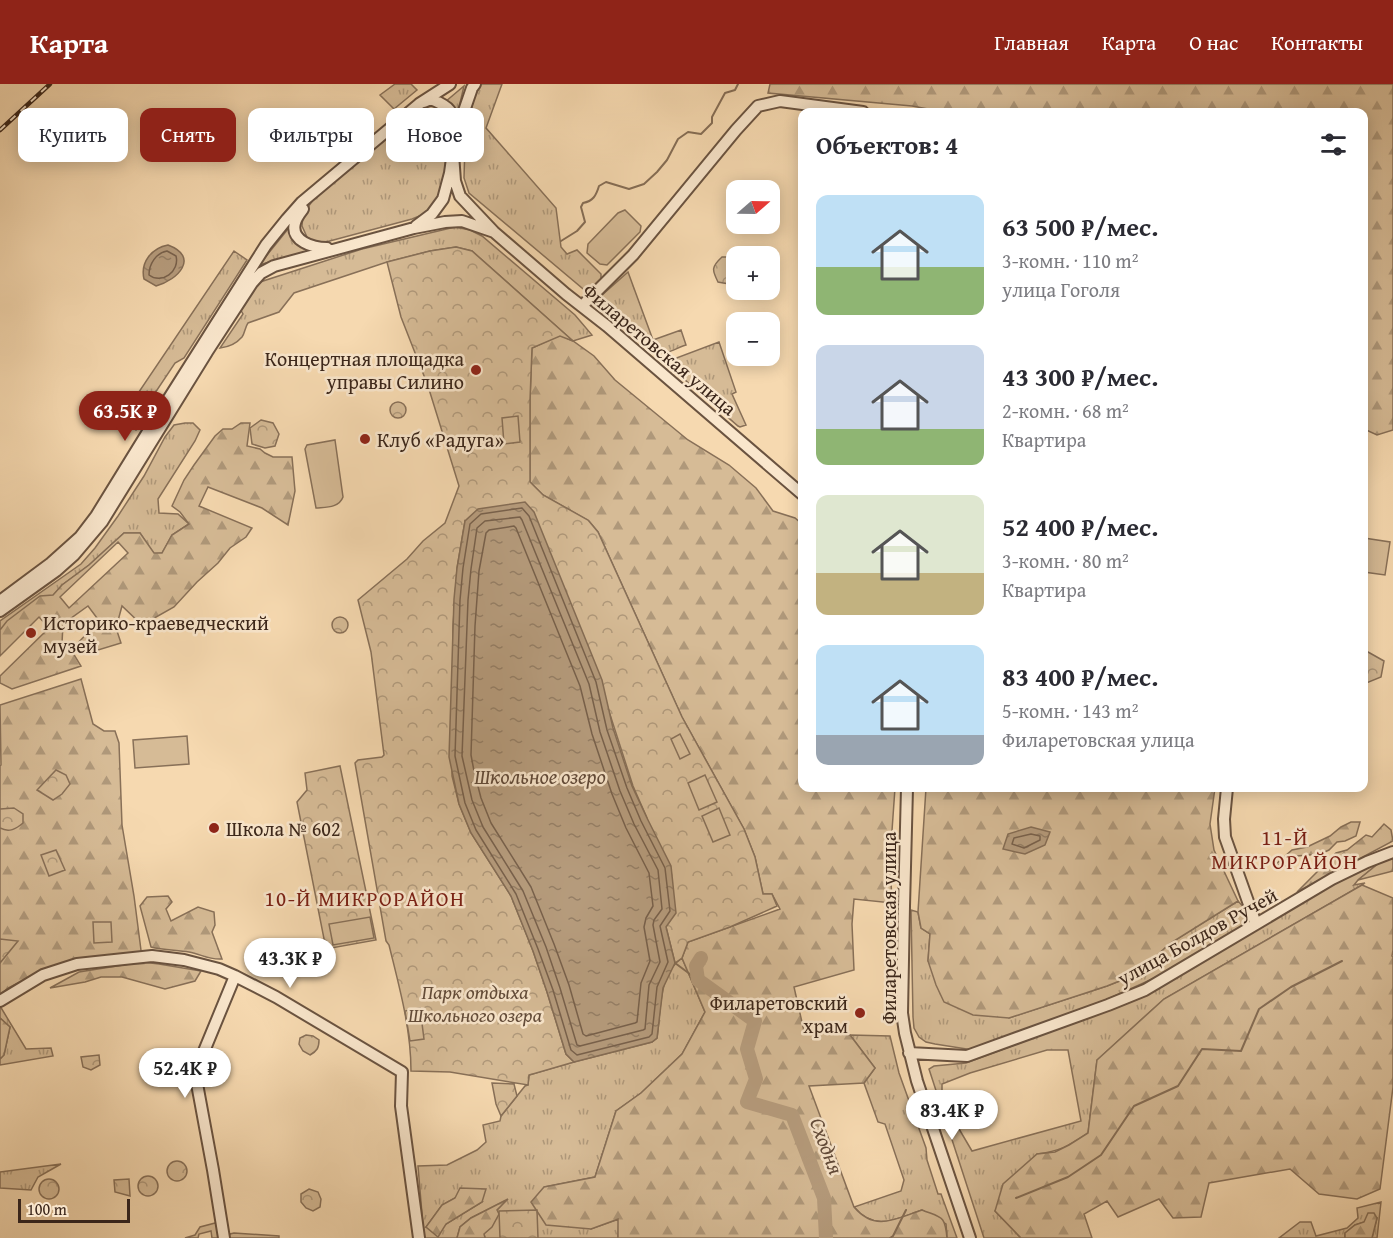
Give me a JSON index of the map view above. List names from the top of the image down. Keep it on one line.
{"streets":{"street":["Филаретовская улица","улица Болдов Ручей"]},"crossings":[["Филаретовская улица","улица Болдов Ручей"]],"districts":["11-Й МИКРОРАЙОН","10-Й МИКРОРАЙОН"],"water":["Школьное озеро","Сходня"],"parks":["Парк отдыха Школьного озера"],"places":["Концертная площадка управы Силино","Клуб «Радуга»","Историко-краеведческий музей","Школа № 602","Филаретовский храм"],"scale_bar":"100 m","north":"right","page":{"header":"Карта","nav":["Главная","Карта","О нас","Контакты"],"chip":["Купить","Снять","Фильтры","Новое"],"heading":"Объектов: 4","map_buttons":["+","−"],"list":[{"name":"63 500 ₽/мес.","note":"3-комн. · 110 m² · улица Гоголя"},{"name":"43 300 ₽/мес.","note":"2-комн. · 68 m² · Квартира"},{"name":"52 400 ₽/мес.","note":"3-комн. · 80 m² · Квартира"},{"name":"83 400 ₽/мес.","note":"5-комн. · 143 m² · Филаретовская улица"}],"price":["63.5K ₽","43.3K ₽","52.4K ₽","83.4K ₽"],"scale":"100 m"}}
